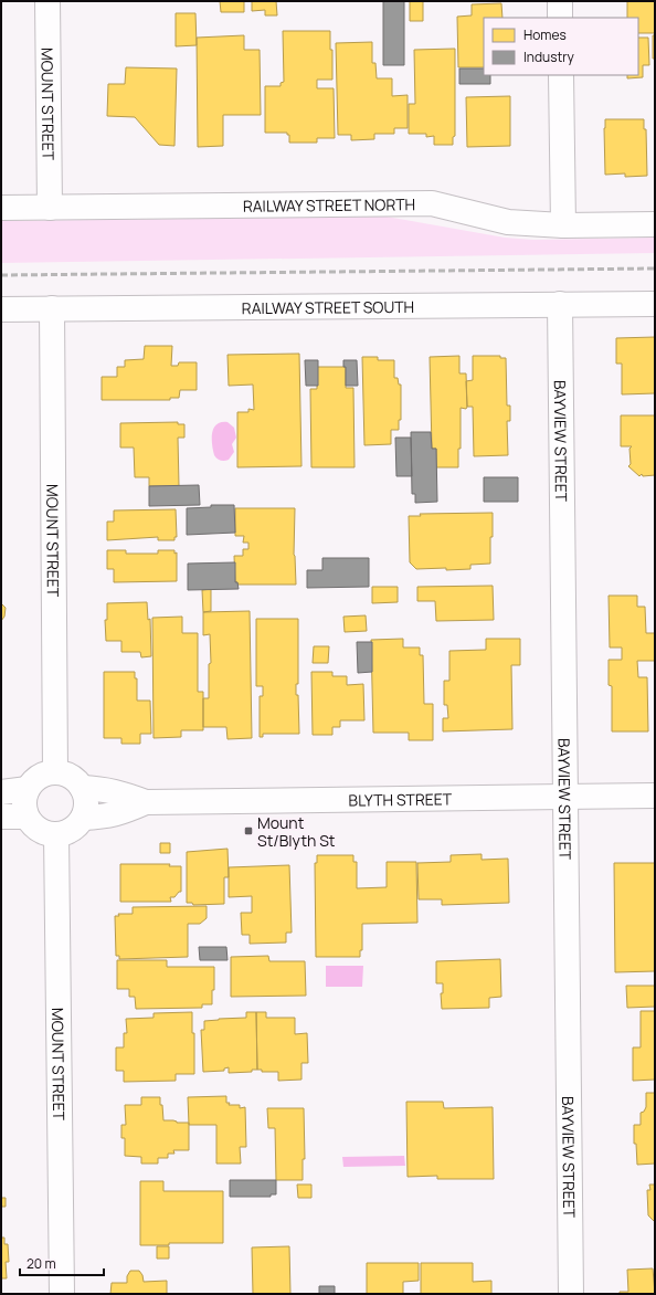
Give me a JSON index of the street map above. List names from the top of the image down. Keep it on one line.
{"streets":{"street":["MOUNT STREET","RAILWAY STREET NORTH","RAILWAY STREET SOUTH","BAYVIEW STREET","BLYTH STREET"]},"crossings":[["MOUNT STREET","RAILWAY STREET NORTH"],["MOUNT STREET","RAILWAY STREET SOUTH"],["MOUNT STREET","BLYTH STREET"],["RAILWAY STREET SOUTH","BAYVIEW STREET"],["BAYVIEW STREET","BLYTH STREET"]],"places":{"transit":["Mount St/Blyth St"]},"legend":["Homes","Industry"],"scale_bar":"20 m"}
